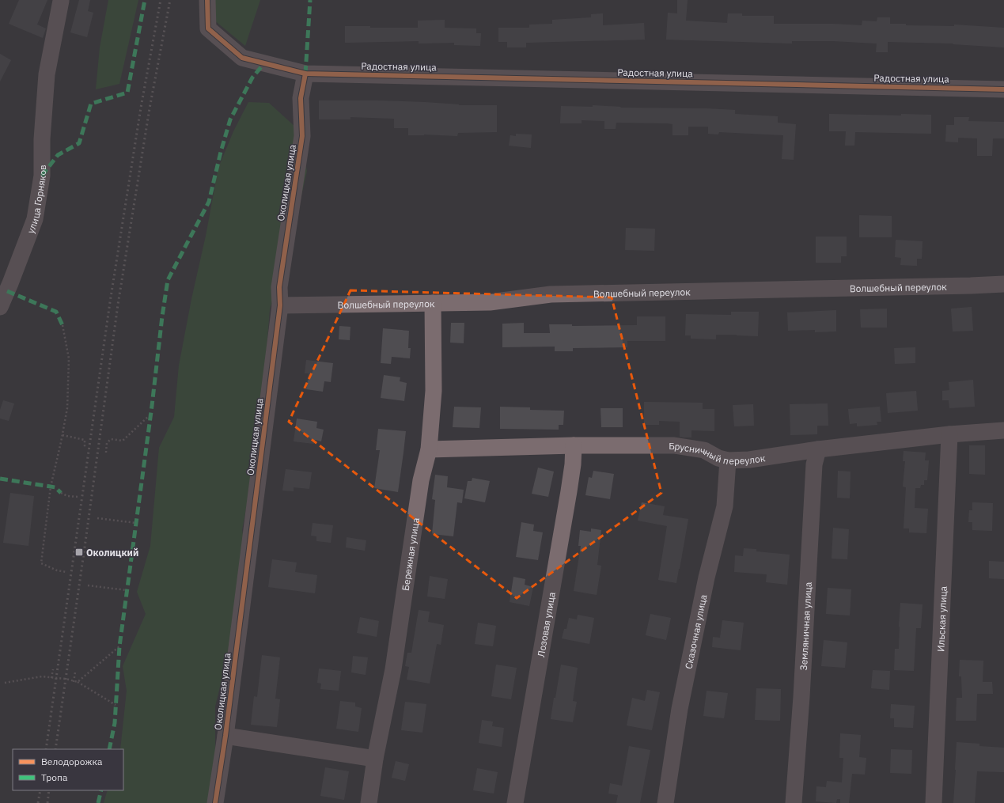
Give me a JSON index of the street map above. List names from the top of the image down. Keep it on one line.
{"streets":{"street":["Радостная улица","Околицкая улица","улица Горняков","Волшебный переулок","Брусничный переулок","Бережная улица","Ильская улица","Лозовая улица","Земляничная улица","Сказочная улица"]},"crossings":[["Радостная улица","Околицкая улица"],["Околицкая улица","Волшебный переулок"],["Волшебный переулок","Бережная улица"],["Брусничный переулок","Бережная улица"],["Брусничный переулок","Ильская улица"],["Брусничный переулок","Лозовая улица"],["Брусничный переулок","Земляничная улица"],["Брусничный переулок","Сказочная улица"]],"places":{"transit":["Околицкий"]},"legend":["Велодорожка","Тропа"]}
